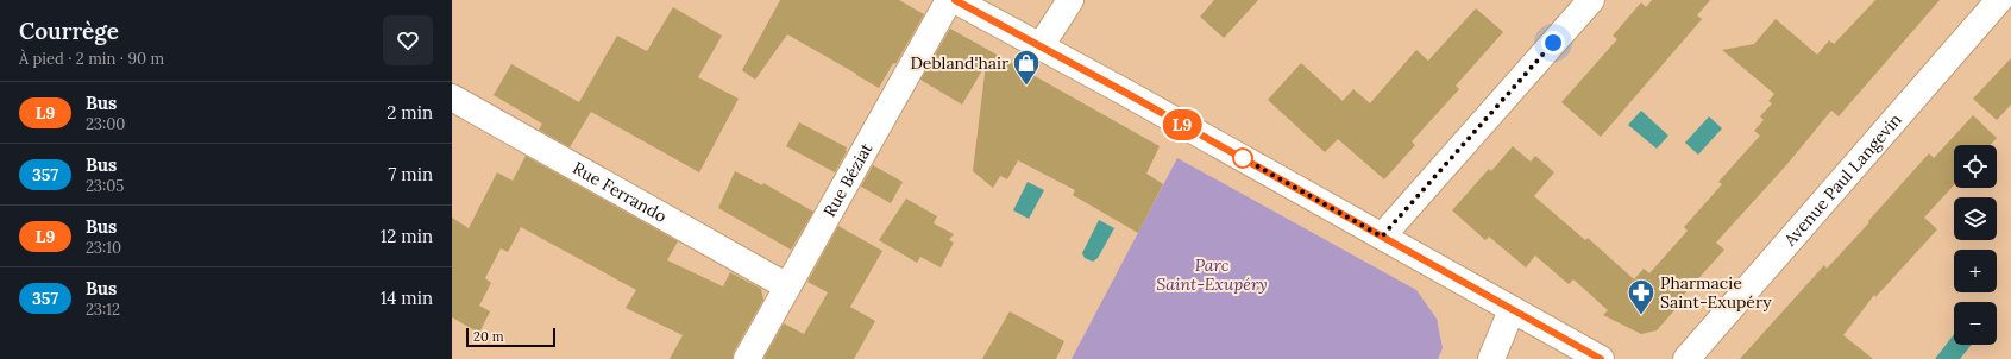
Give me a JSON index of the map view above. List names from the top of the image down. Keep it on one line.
{"streets":{"street":["Rue Béziat","Avenue Paul Langevin","Rue Ferrando"]},"crossings":[["Rue Béziat","Rue Ferrando"]],"parks":["Parc Saint-Exupéry"],"places":{"shop":["Debland'hair"],"pharmacy":["Pharmacie Saint-Exupéry"]},"lines":["bus line L9"],"scale_bar":"20 m","page":{"heading":["Courrège","À pied · 2 min · 90 m"],"on_map":"L9","list":[{"mark":"L9","name":"Bus","note":"23:00","value":"2 min"},{"mark":"357","name":"Bus","note":"23:05","value":"7 min"},{"mark":"L9","name":"Bus","note":"23:10","value":"12 min"},{"mark":"357","name":"Bus","note":"23:12","value":"14 min"}],"map_buttons":["+","−"],"scale":"20 m"}}
